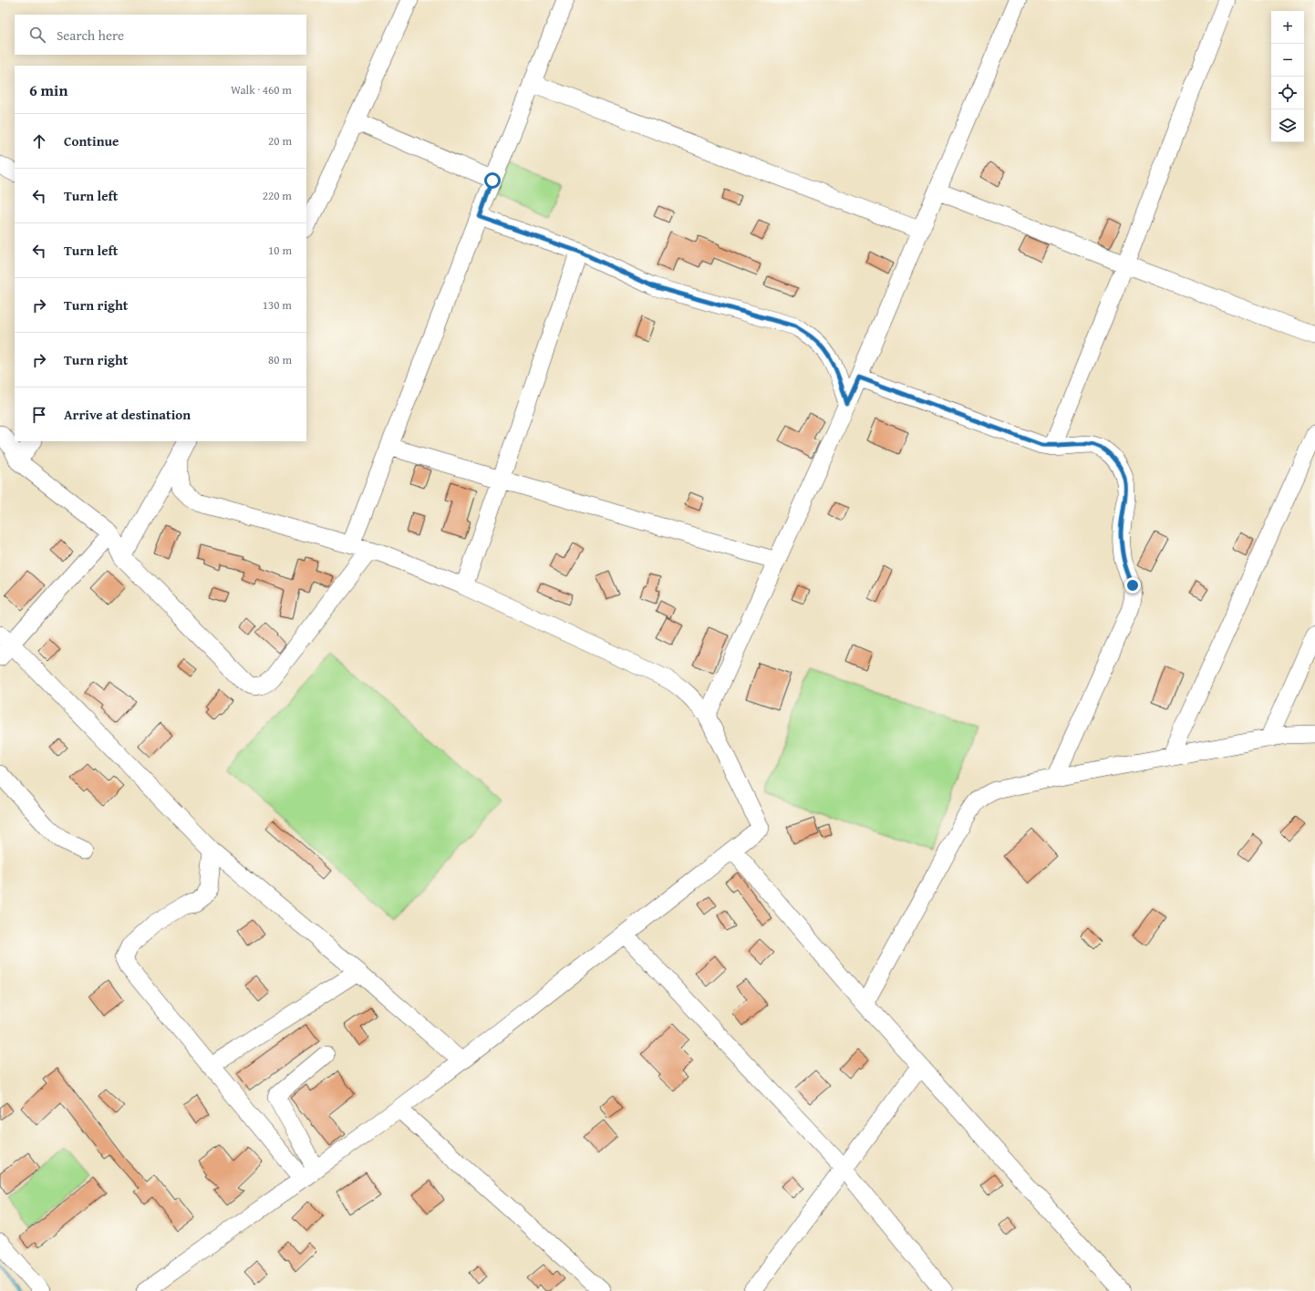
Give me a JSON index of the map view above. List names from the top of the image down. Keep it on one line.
{"page":{"map_buttons":["+","−"],"search":"Search here","heading":["6 min","Walk · 460 m"],"list":[["Continue","20 m"],["Turn left","220 m"],["Turn left","10 m"],["Turn right","130 m"],["Turn right","80 m"],"Arrive at destination"]}}
